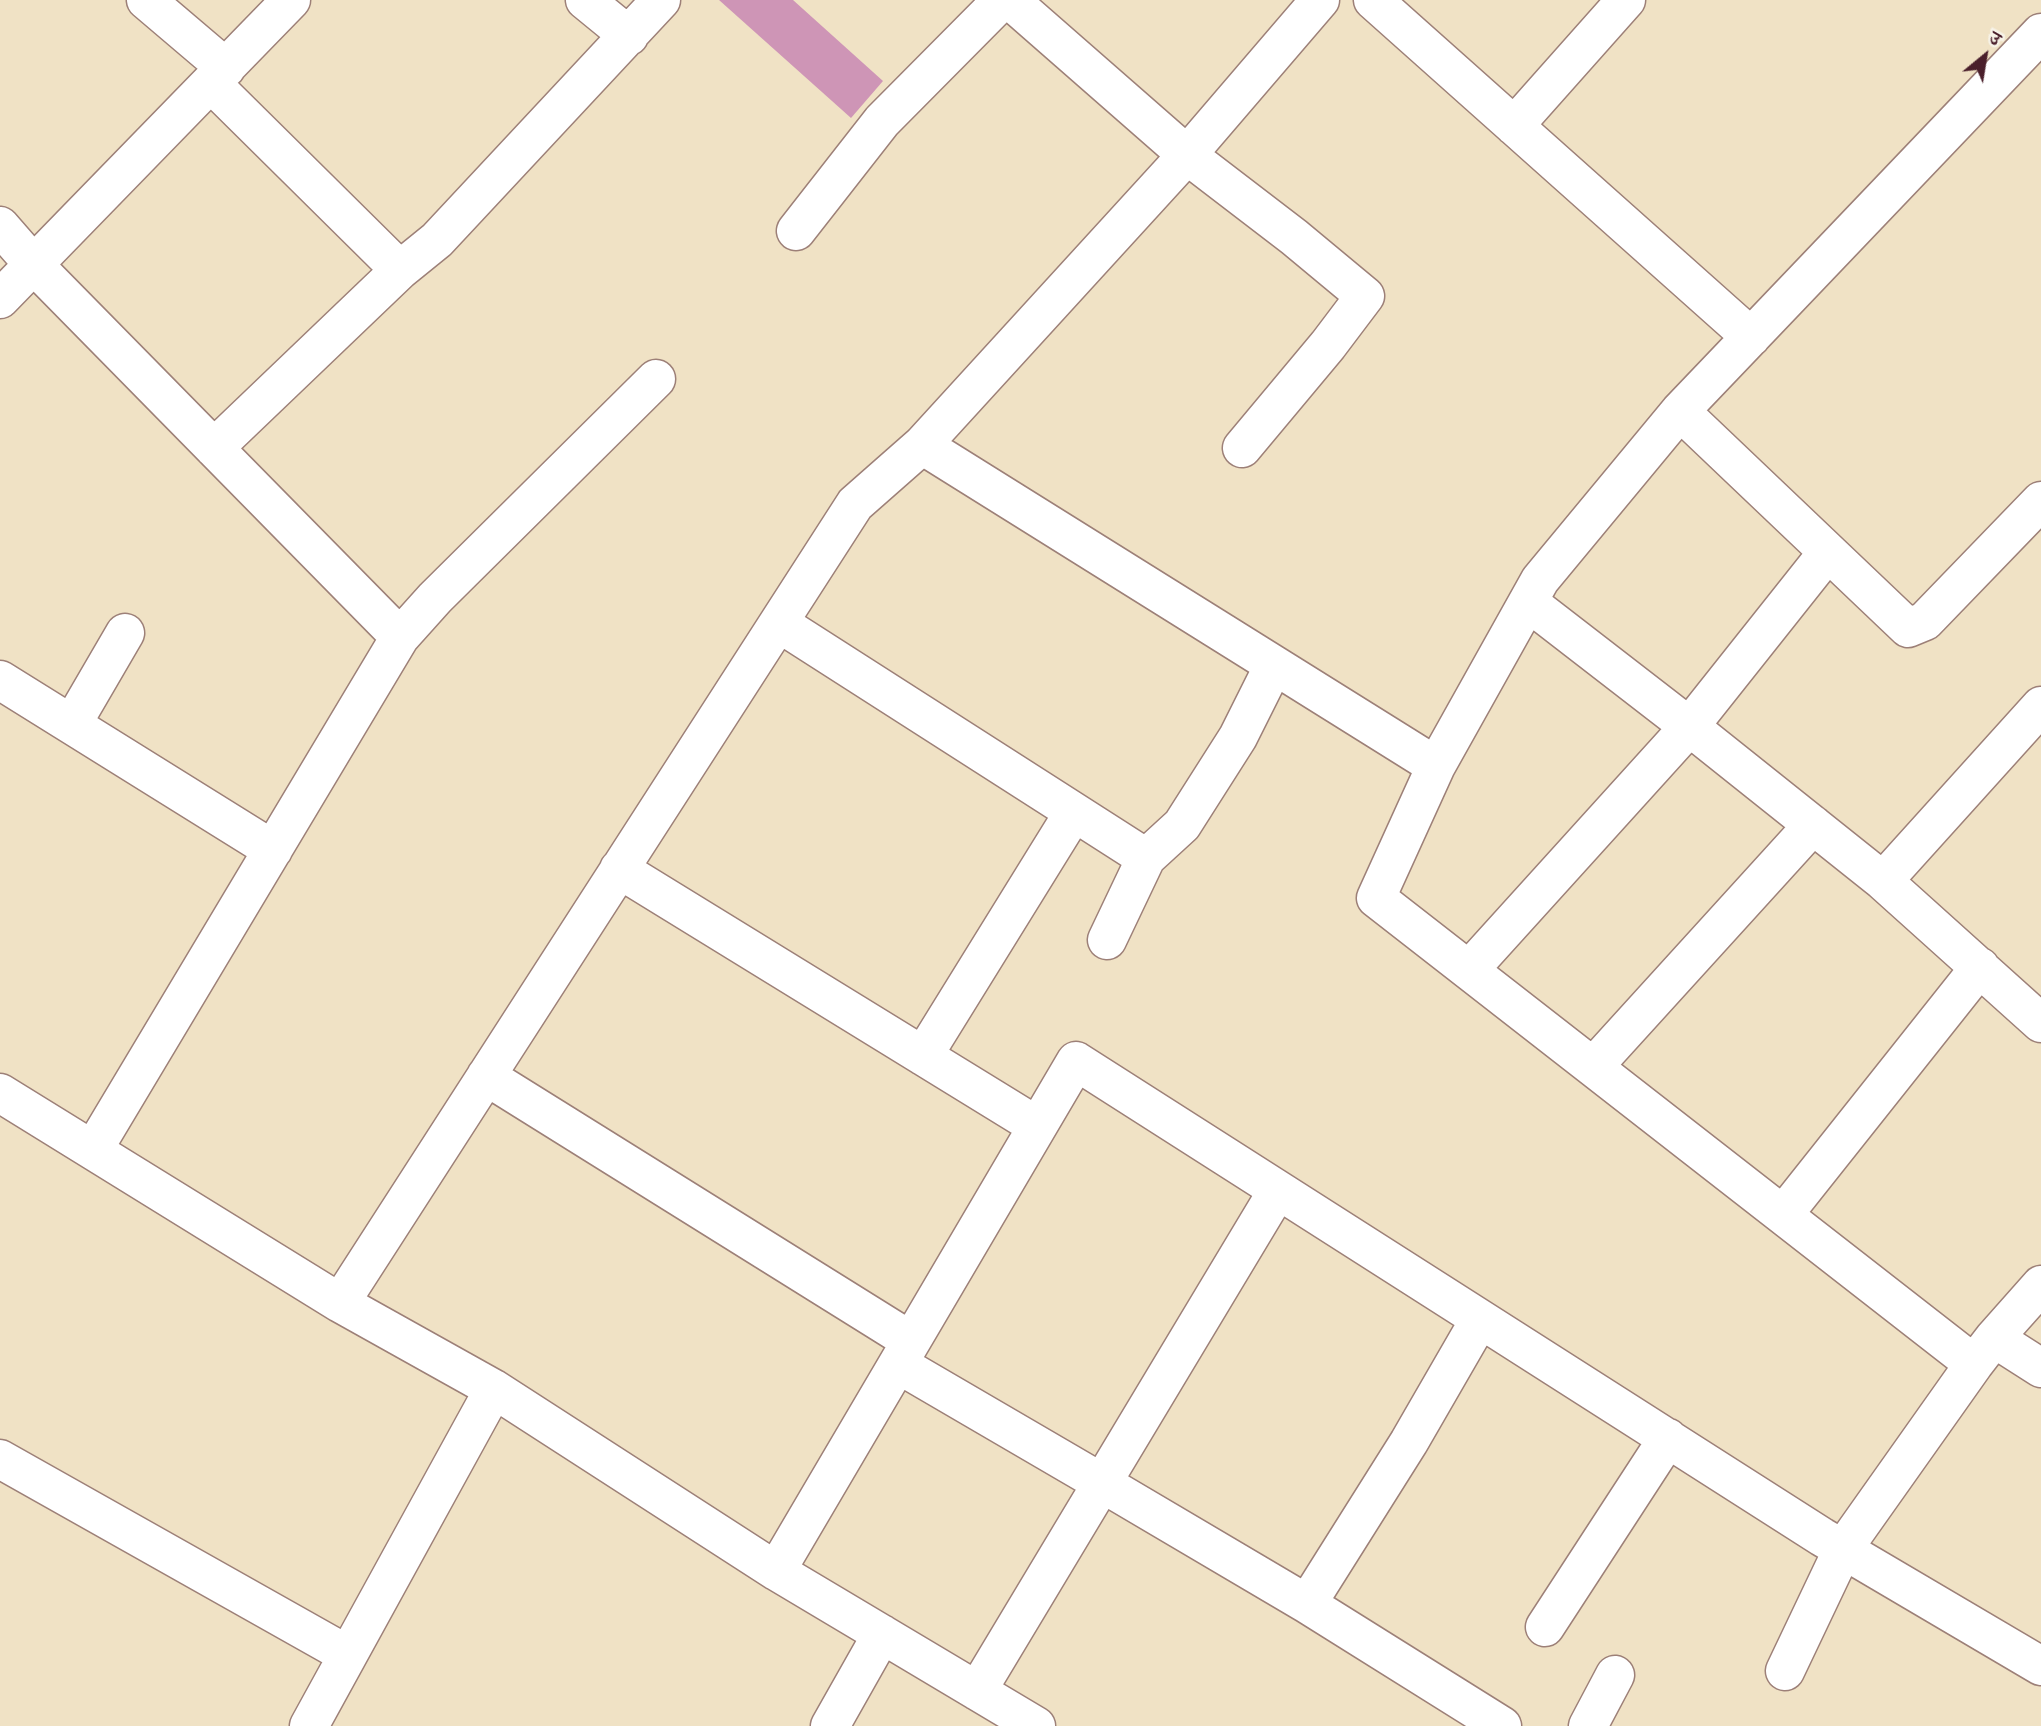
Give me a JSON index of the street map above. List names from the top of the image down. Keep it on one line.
{"north":"top right"}
